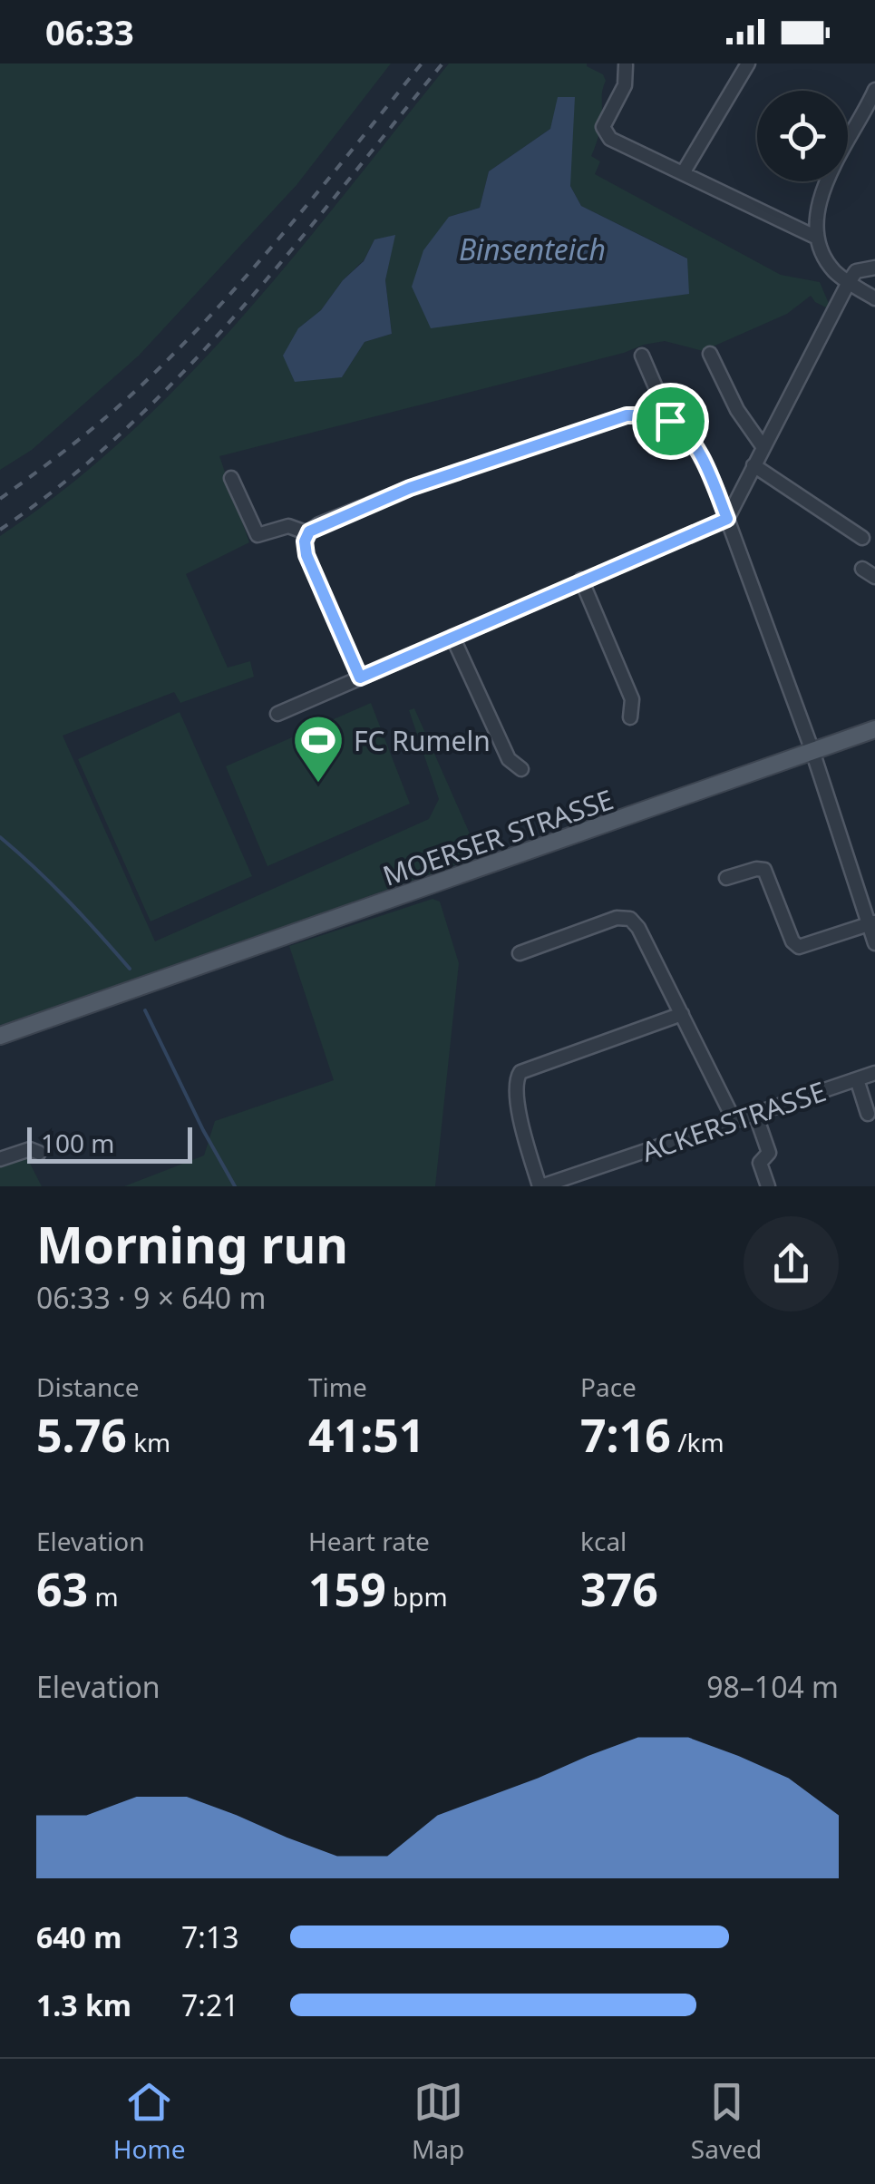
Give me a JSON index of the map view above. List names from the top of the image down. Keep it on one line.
{"streets":{"main road":["MOERSER STRASSE"],"street":["ACKERSTRASSE"]},"water":["Binsenteich"],"places":{"sports":["FC Rumeln"]},"scale_bar":"100 m","page":{"status":"06:33","scale":"100 m","heading":["Morning run","06:33 · 9 × 640 m"],"stats":[["Distance","5.76 km"],["Time","41:51"],["Pace","7:16 /km"],["Elevation","63 m"],["Heart rate","159 bpm"],["kcal","376"]],"chart":["Elevation","98–104 m"],"list":[{"name":"640 m","note":"7:13"},{"name":"1.3 km","note":"7:21"}],"tabs":["Home","Map","Saved"]}}
